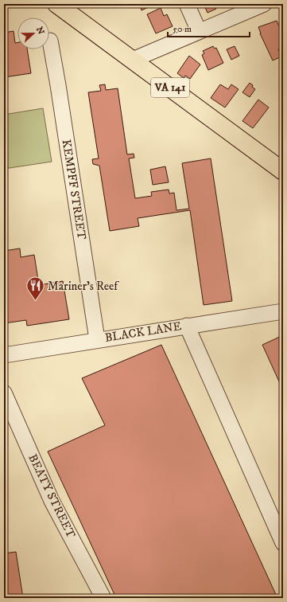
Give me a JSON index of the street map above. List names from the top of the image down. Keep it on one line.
{"streets":{"main road":["VA 141"],"street":["KEMPFF STREET","BLACK LANE","BEATY STREET"]},"crossings":[["KEMPFF STREET","BLACK LANE"]],"places":{"restaurant":["Mariner's Reef"]},"scale_bar":"50 m","north":"right"}
